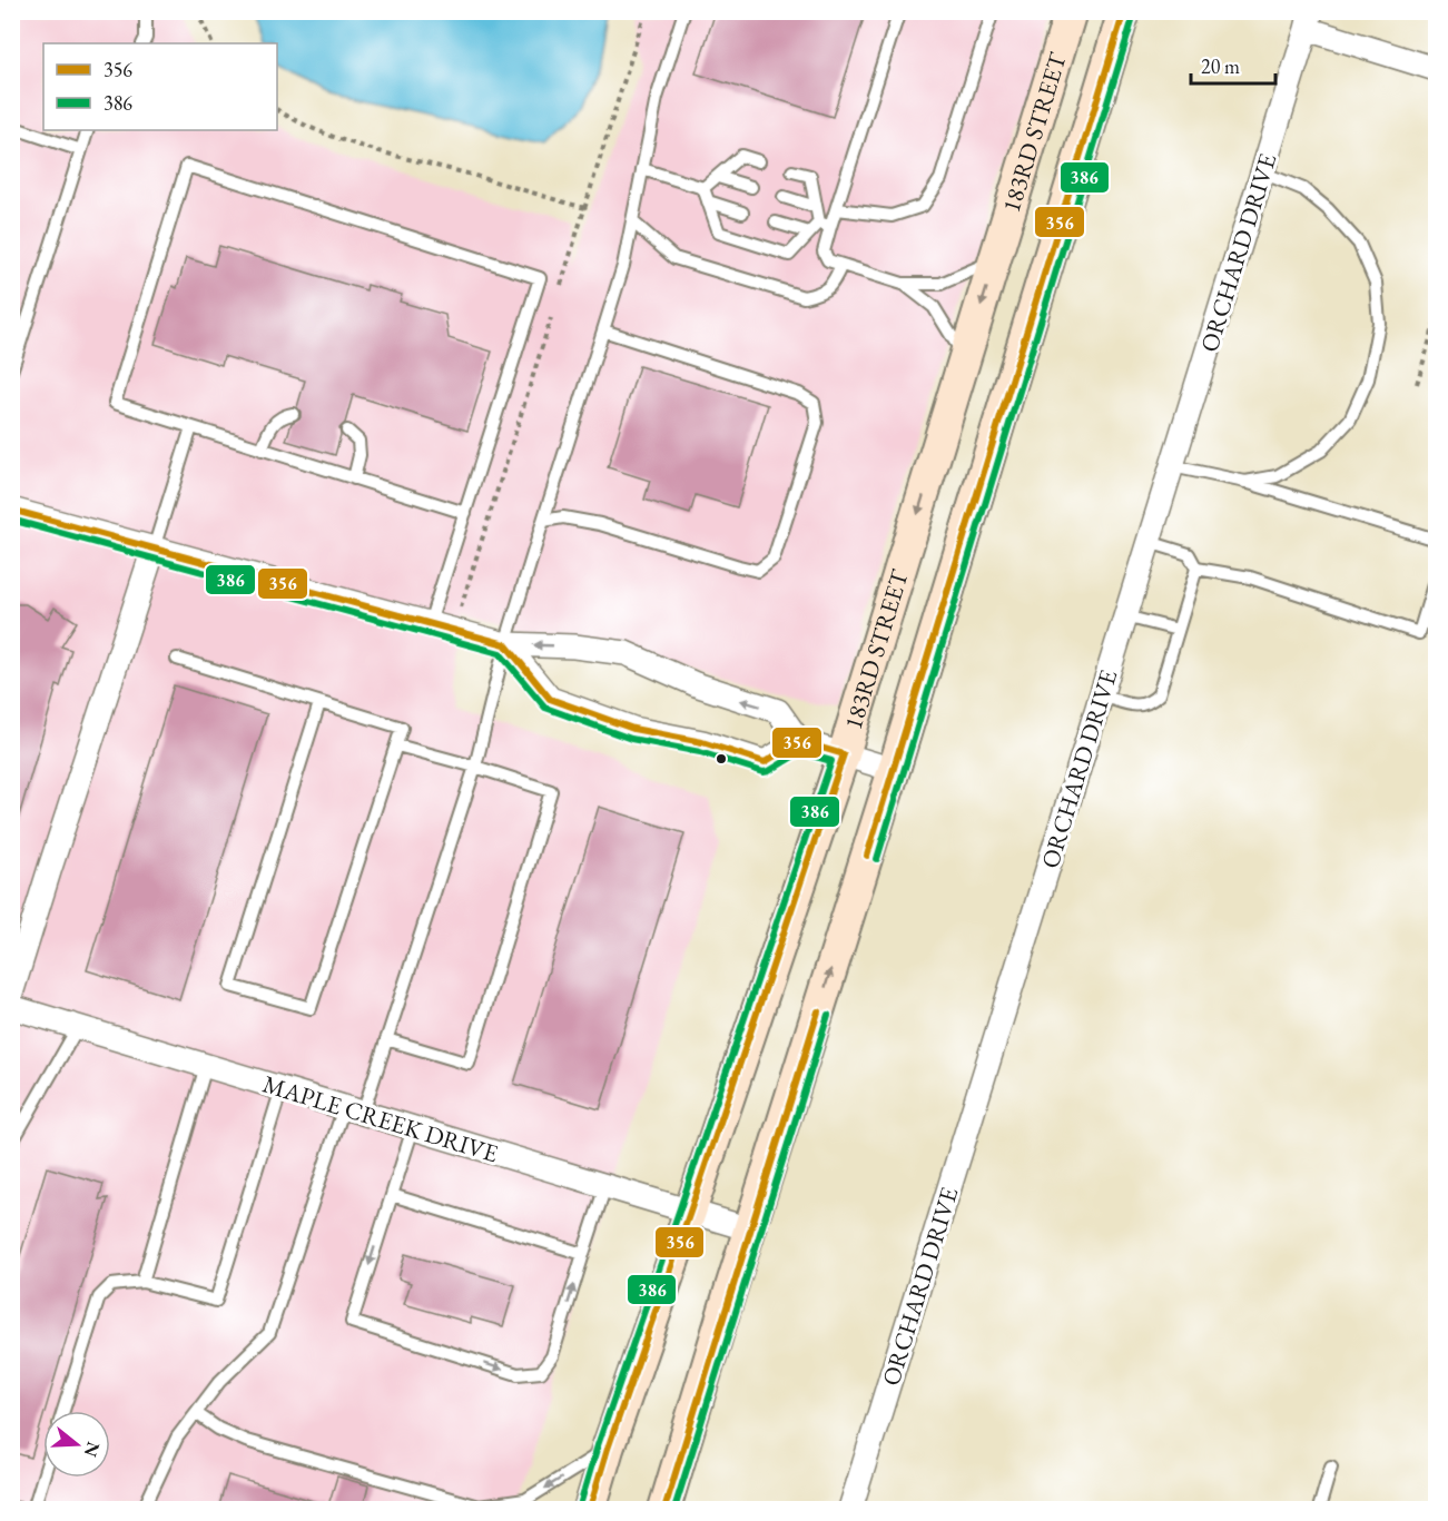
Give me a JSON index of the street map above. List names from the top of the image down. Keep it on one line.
{"streets":{"street":["183RD STREET","ORCHARD DRIVE","MAPLE CREEK DRIVE"]},"crossings":[["183RD STREET","MAPLE CREEK DRIVE"]],"lines":["transit line 356","transit line 386"],"legend":["356","386"],"scale_bar":"20 m","north":"right"}
